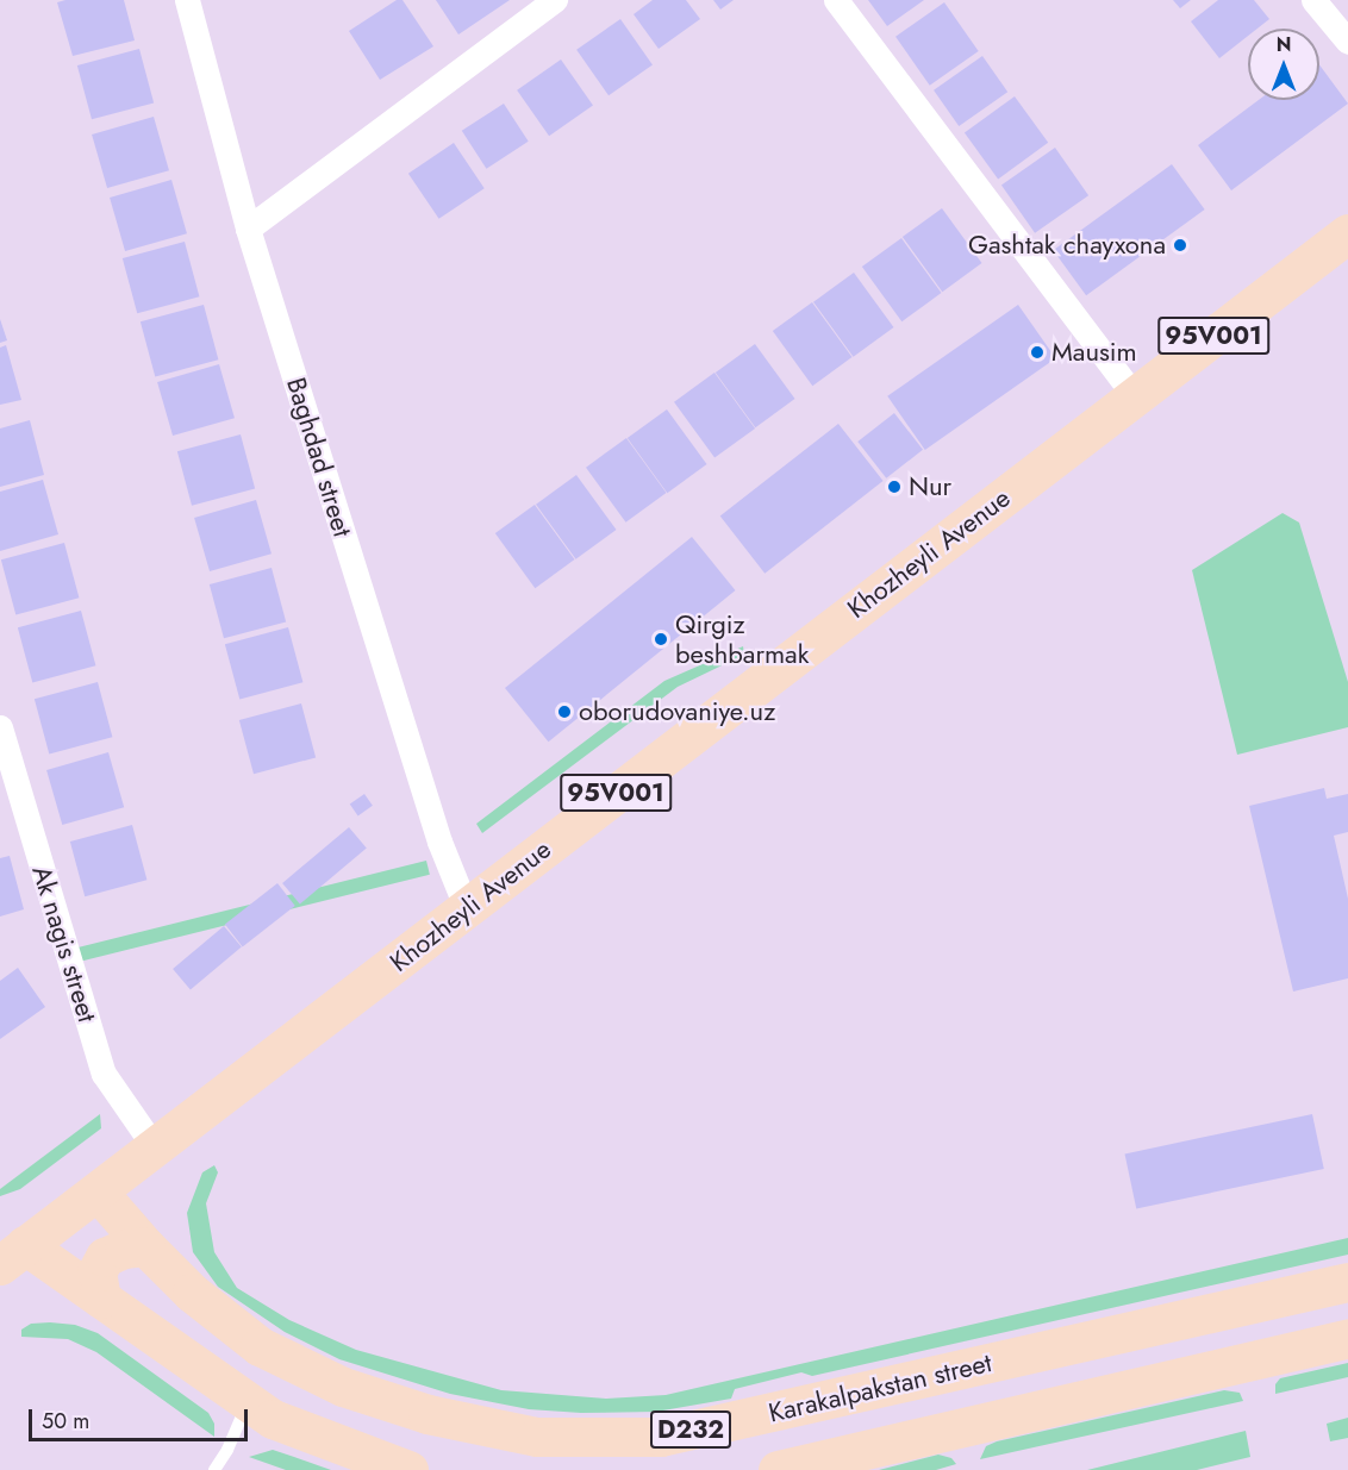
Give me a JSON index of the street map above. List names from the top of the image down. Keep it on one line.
{"streets":{"main road":["95V001","Khozheyli Avenue","Karakalpakstan street","D232"],"street":["Baghdad street","Ak nagis street"]},"crossings":[["Baghdad street","Khozheyli Avenue"],["Khozheyli Avenue","Ak nagis street"],["Khozheyli Avenue","Karakalpakstan street"]],"places":["Gashtak chayxona","Mausim","Nur","Qirgiz beshbarmak","oborudovaniye.uz"],"scale_bar":"50 m","north":"top"}
